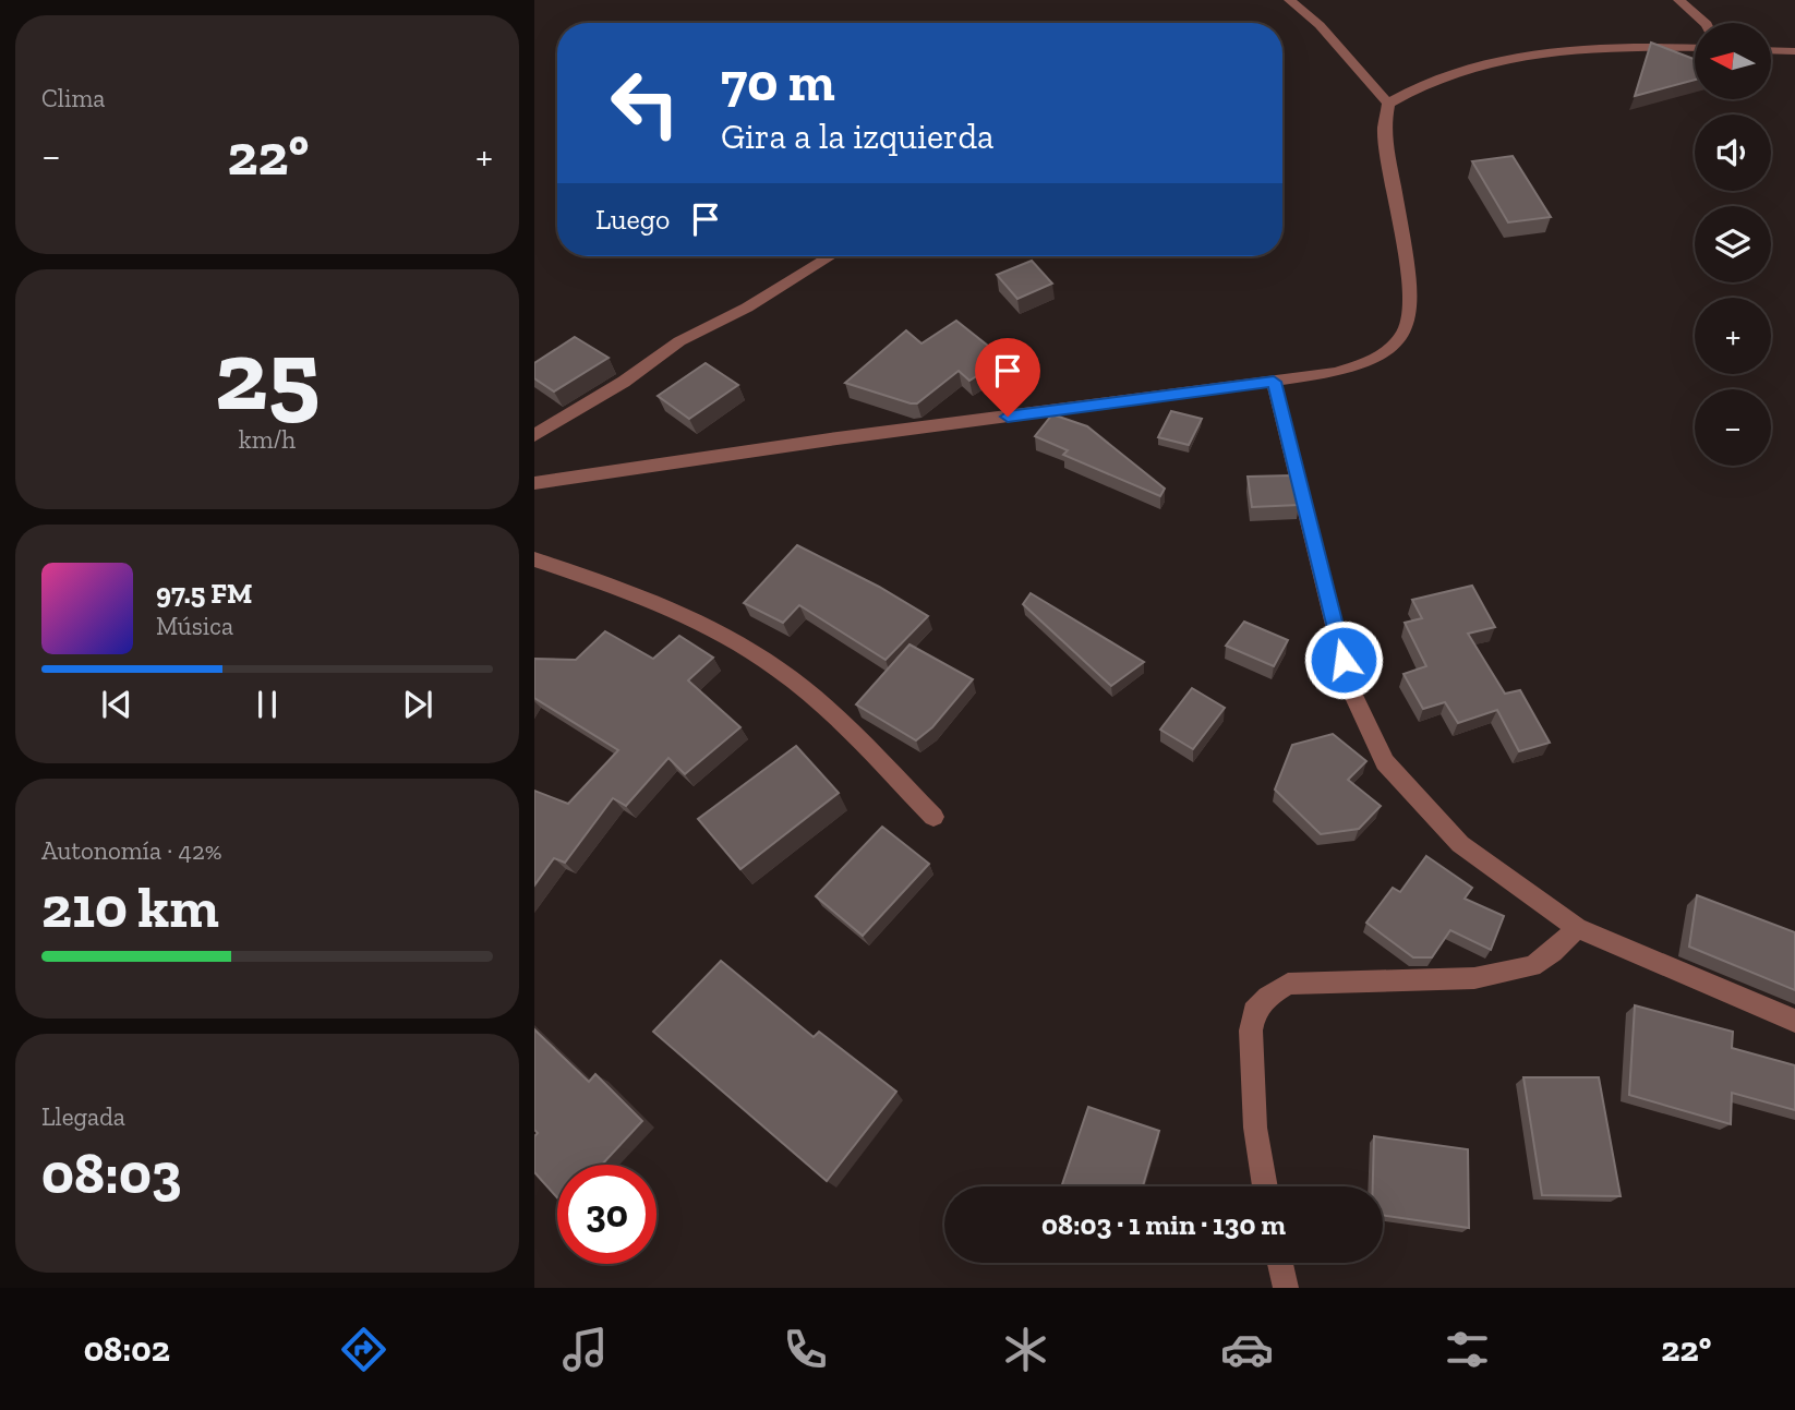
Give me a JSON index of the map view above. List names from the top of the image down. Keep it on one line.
{"north":"left","page":{"tile":["Clima",["25","km/h"],["Autonomía · 42%","210 km"],["Llegada","08:03"]],"map_buttons":["+","−"],"turn":["70 m","Gira a la izquierda"],"heat":["−","22°","+"],"then":"Luego","song":["97.5 FM","Música"],"limit":"30","trip":"08:03 · 1 min · 130 m","tabs":["08:02","22°"]}}
